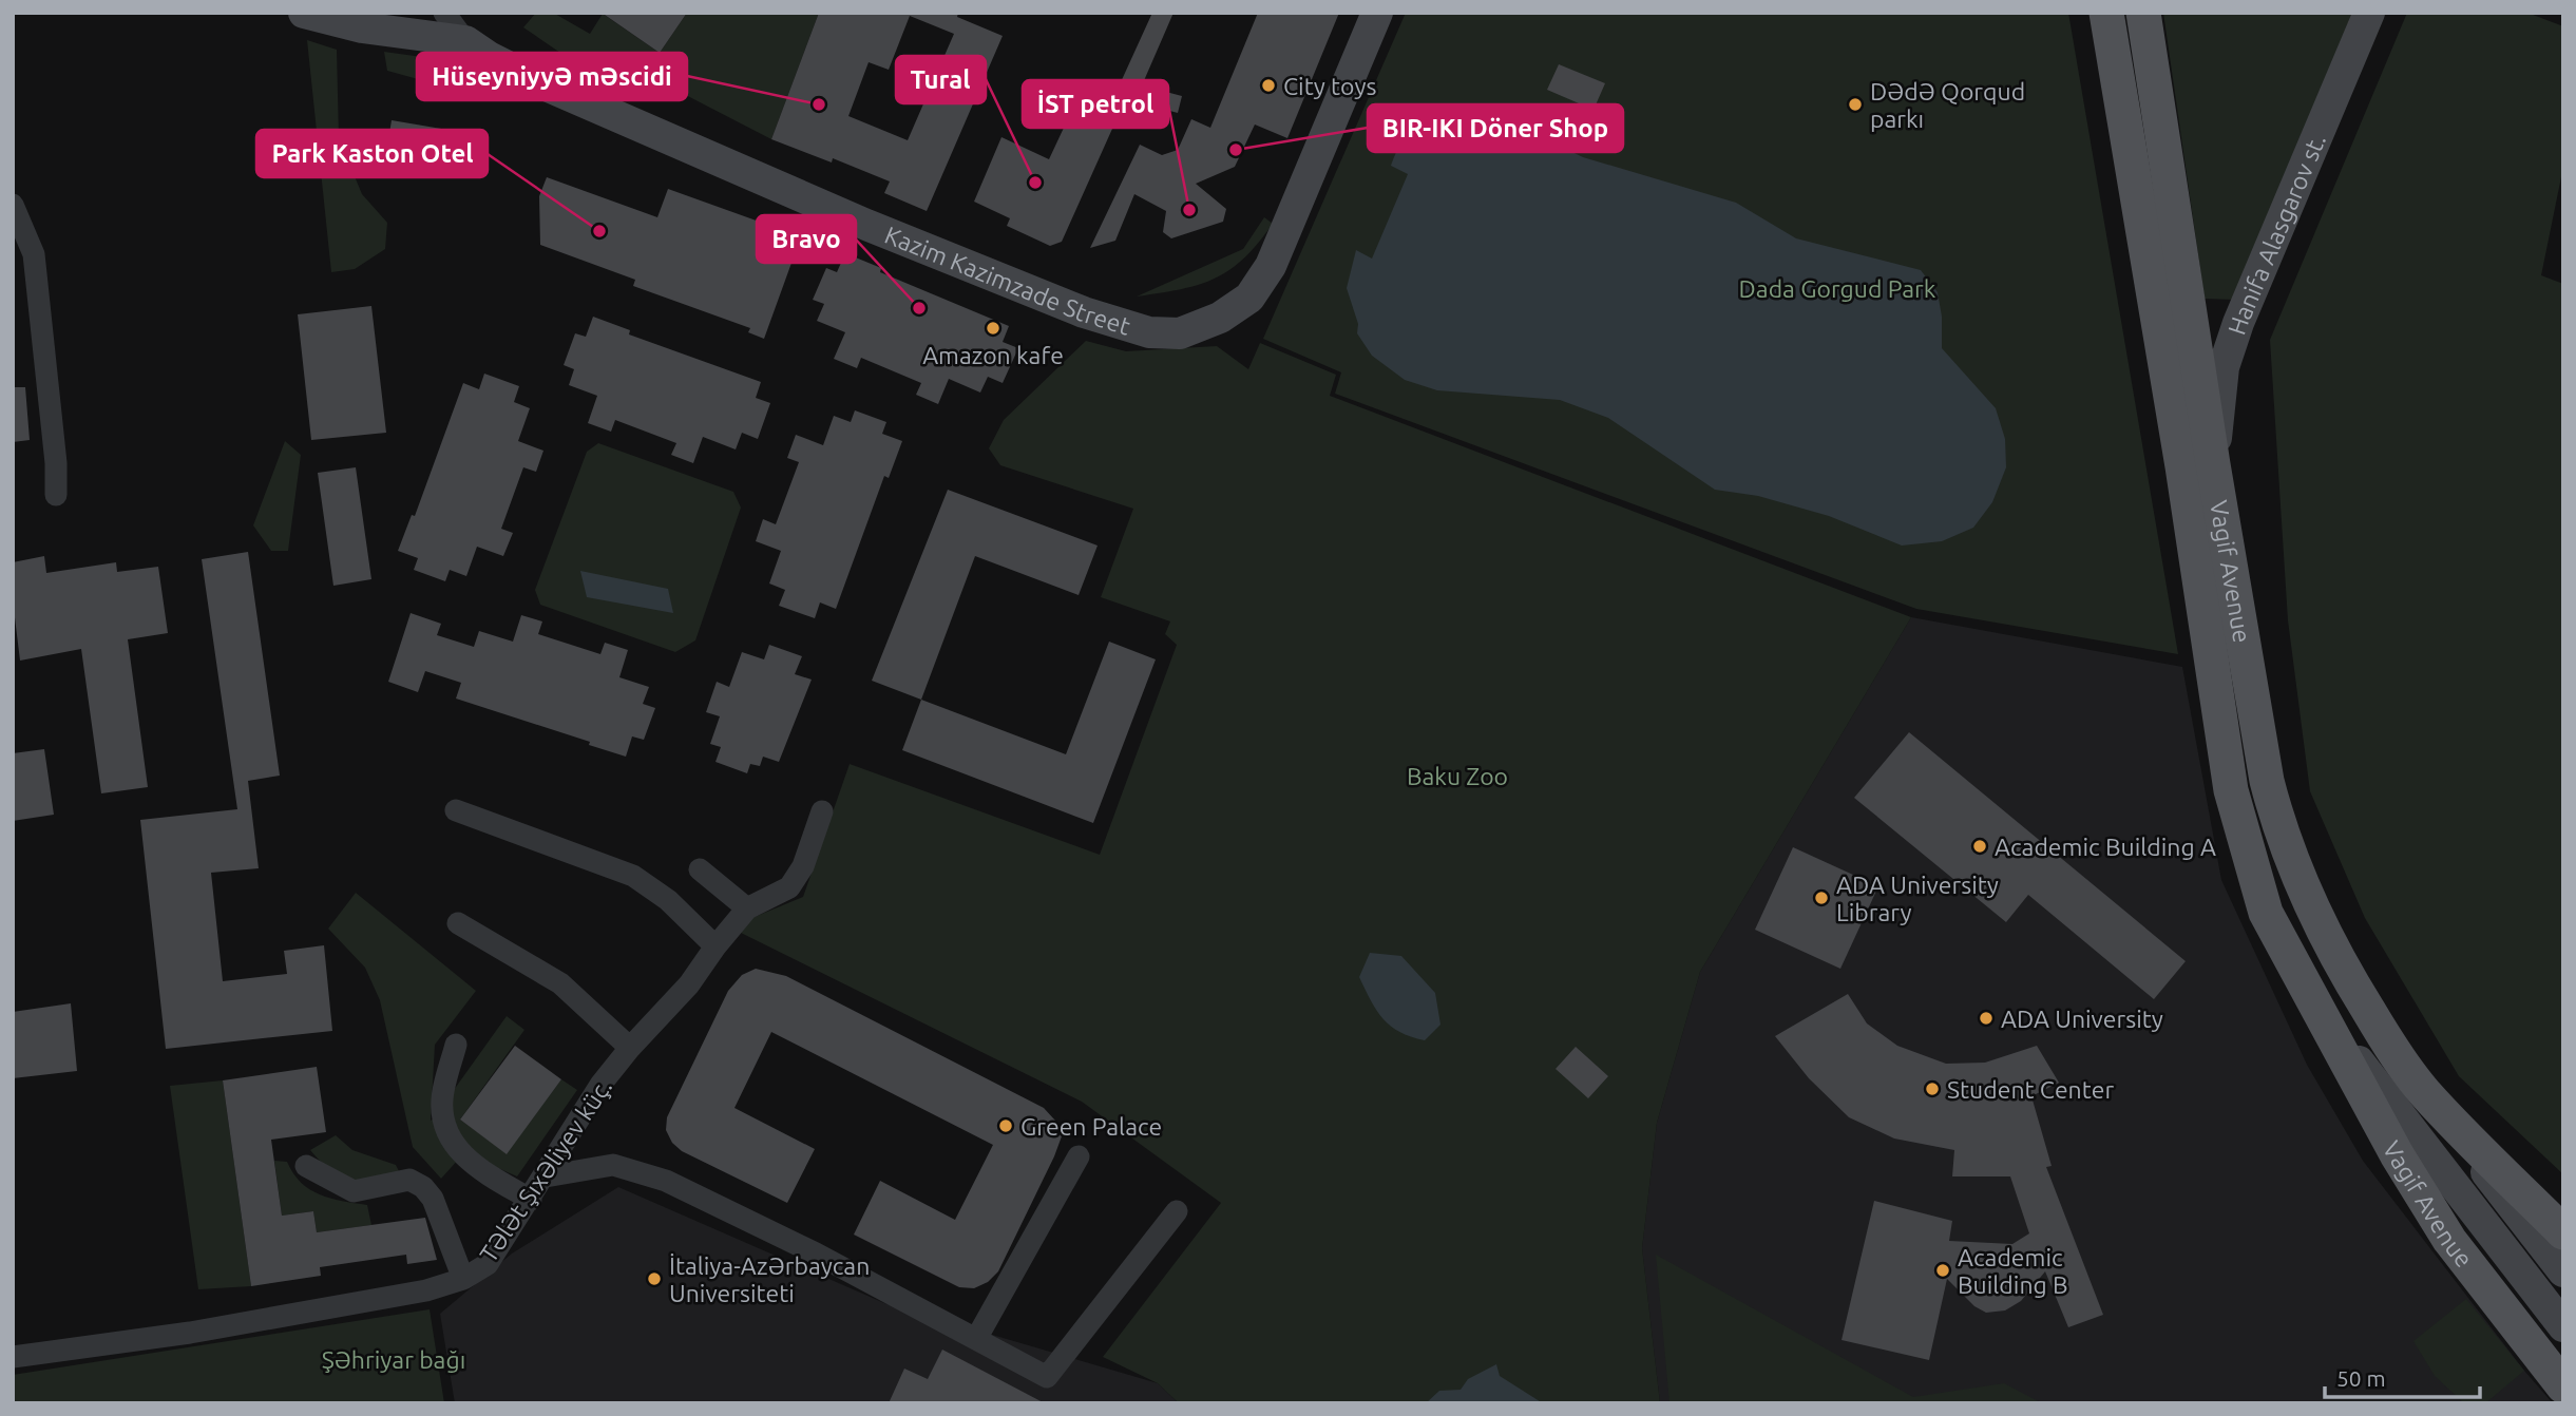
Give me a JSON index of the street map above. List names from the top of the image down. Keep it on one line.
{"streets":{"main road":["Hanifa Alasgarov st.","Kazim Kazimzade Street","Vagif Avenue"],"street":["Tələt Şıxəliyev küç."]},"crossings":[["Hanifa Alasgarov st.","Vagif Avenue"]],"parks":["Dada Gorgud Park","Baku Zoo","Şəhriyar bağı"],"places":["City toys","Hüseyniyyə məscidi","Dədə Qorqud parkı","BIR-IKI Döner Shop","Tural","İST petrol","Park Kaston Otel","Bravo","Amazon kafe","Academic Building A","ADA University Library","ADA University","Student Center","Green Palace","Academic Building B","İtaliya-Azərbaycan Universiteti"],"scale_bar":"50 m"}
